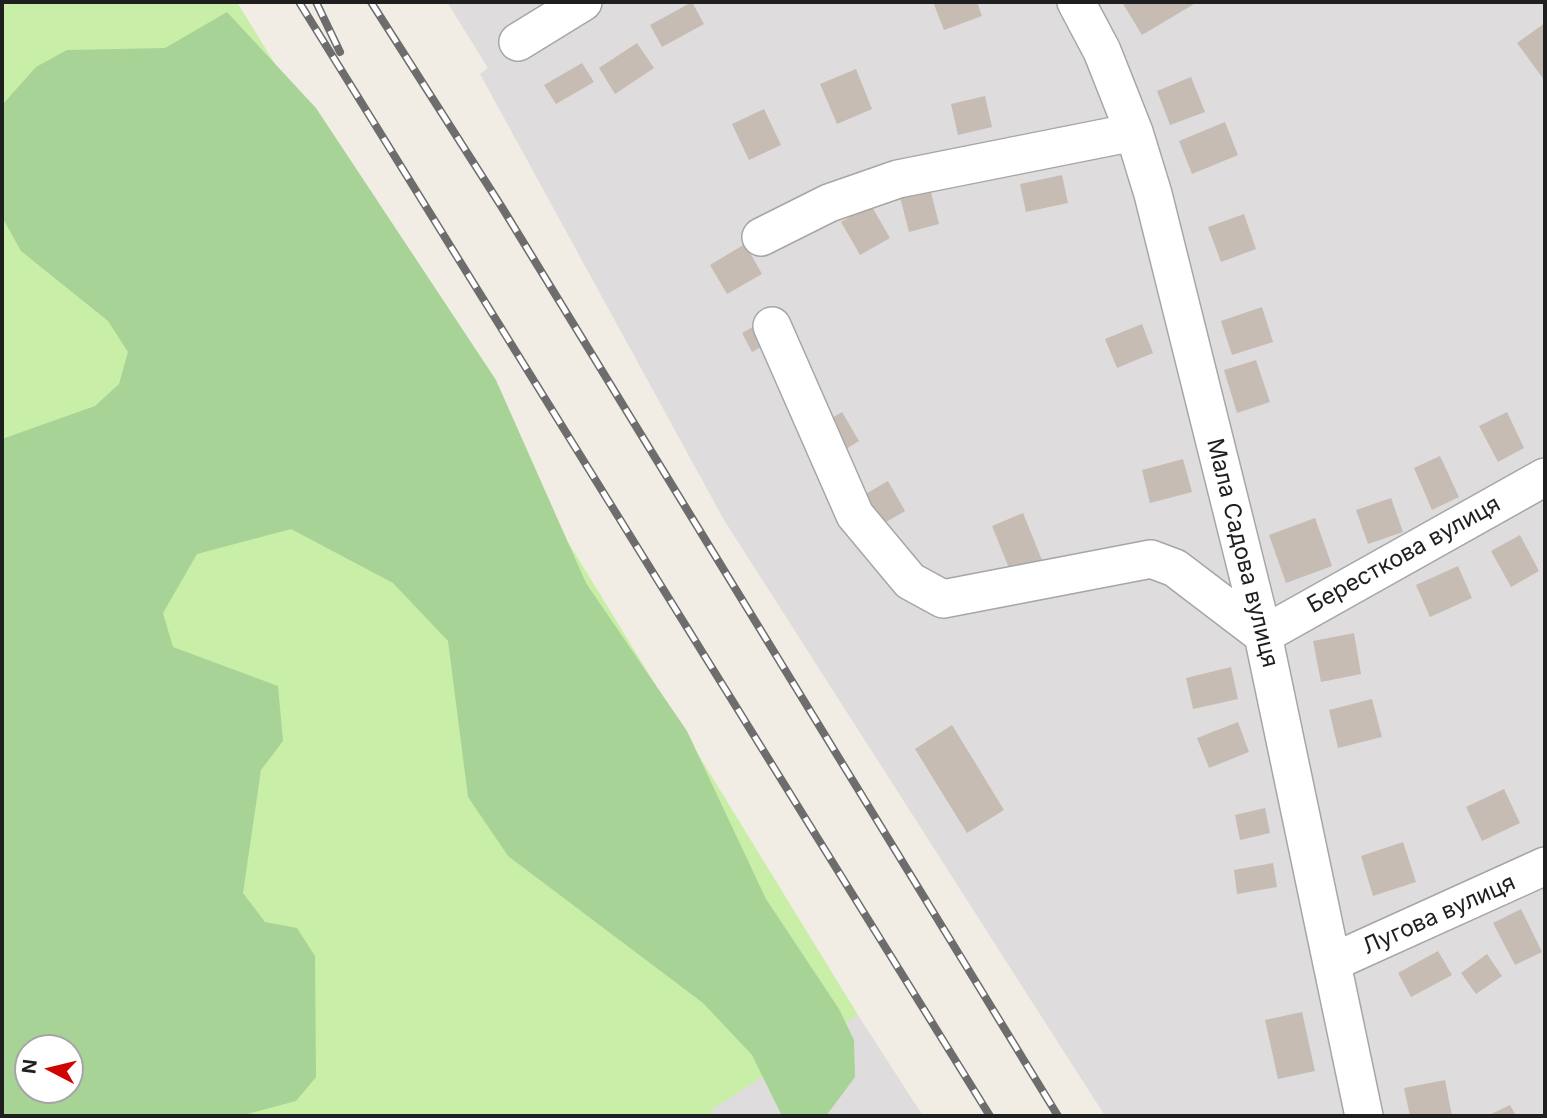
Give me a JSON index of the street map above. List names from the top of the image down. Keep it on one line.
{"streets":{"street":["Мала Садова вулиця","Бересткова вулиця","Лугова вулиця"]},"crossings":[["Мала Садова вулиця","Бересткова вулиця"],["Мала Садова вулиця","Лугова вулиця"]],"north":"left"}
